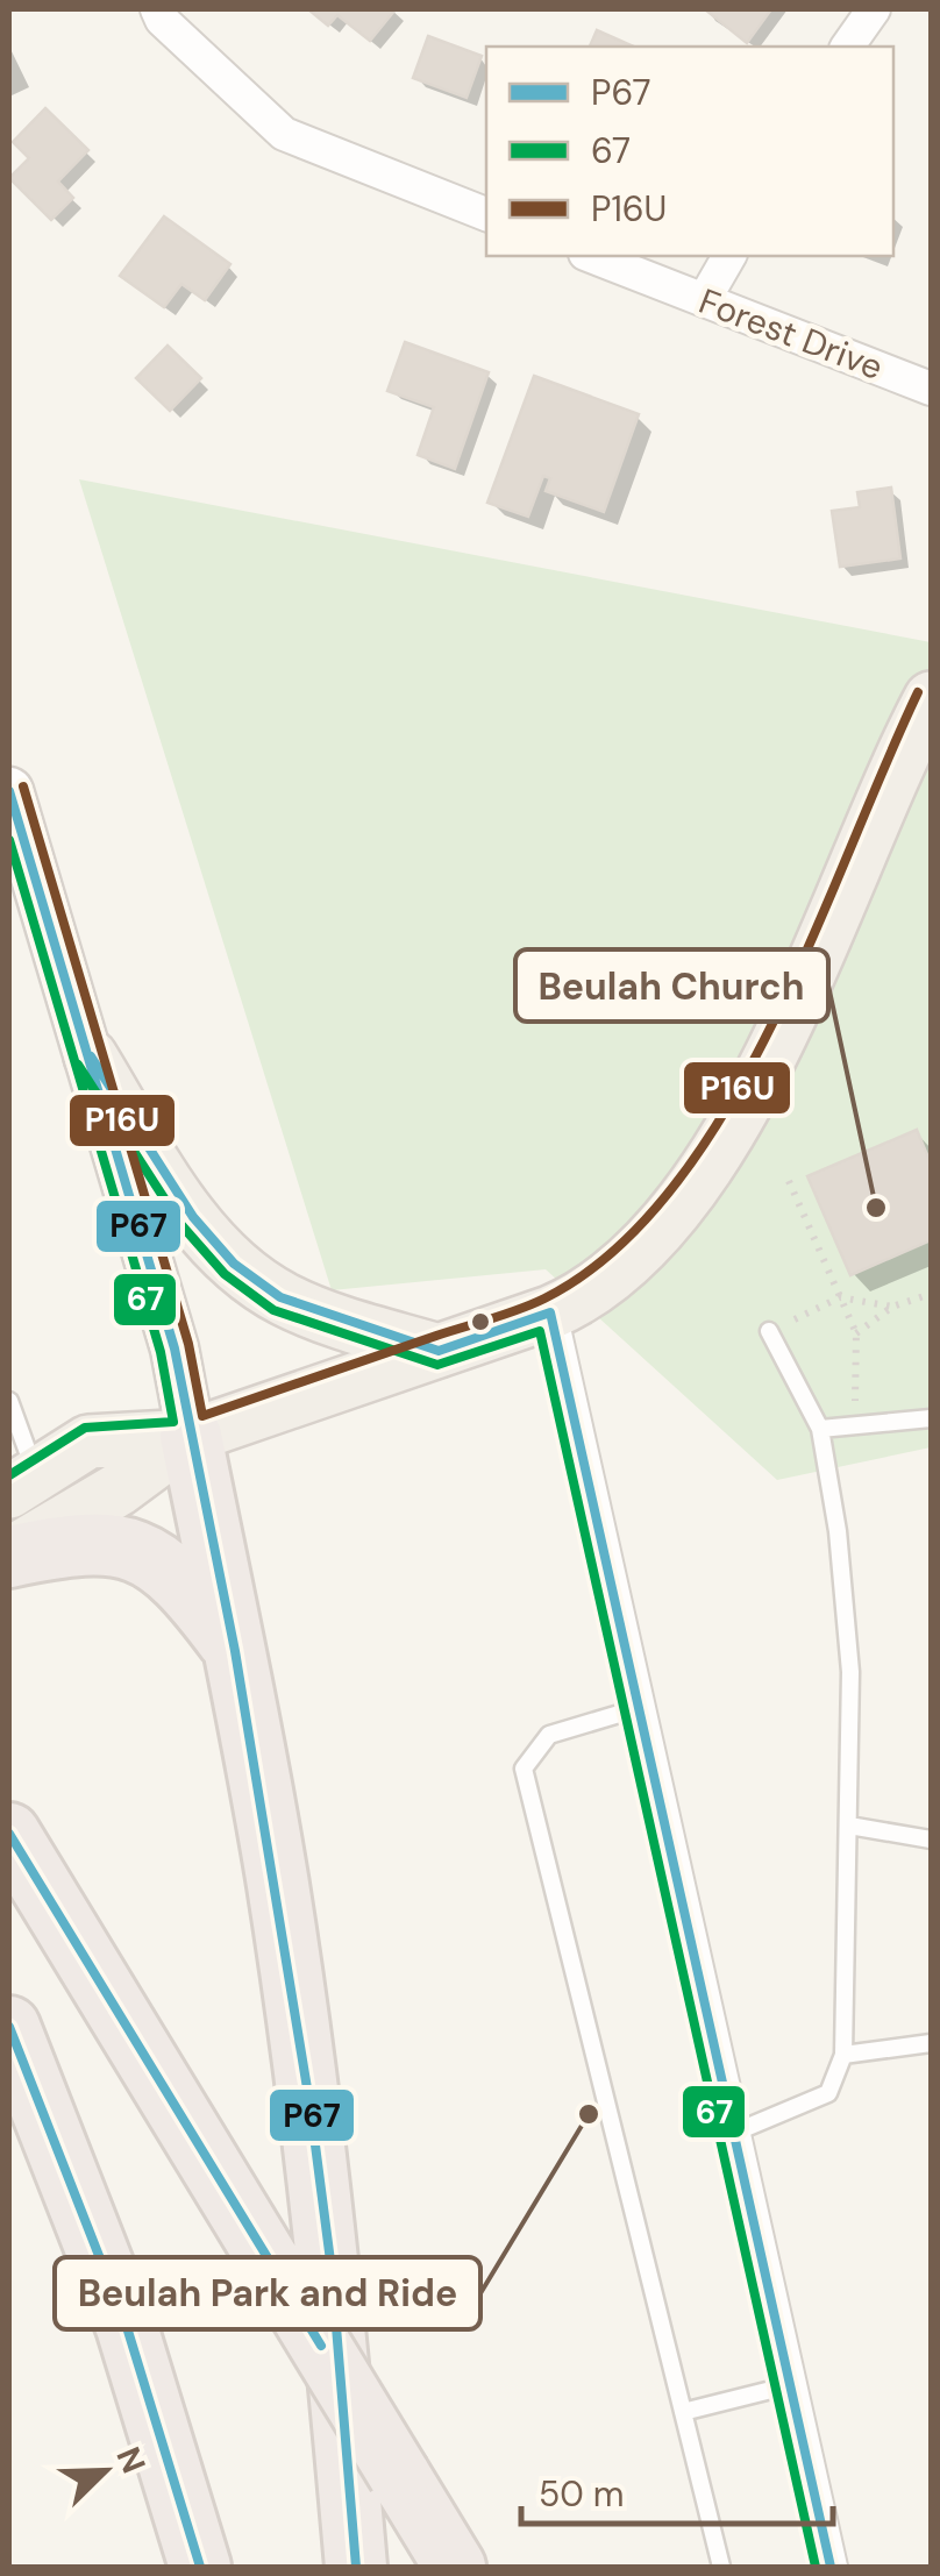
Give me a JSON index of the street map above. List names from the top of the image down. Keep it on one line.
{"streets":{"street":["Forest Drive"]},"places":["Beulah Church","Beulah Park and Ride"],"lines":["transit line P16U","transit line P67","transit line 67"],"legend":["P67","67","P16U"],"scale_bar":"50 m","north":"top right"}
